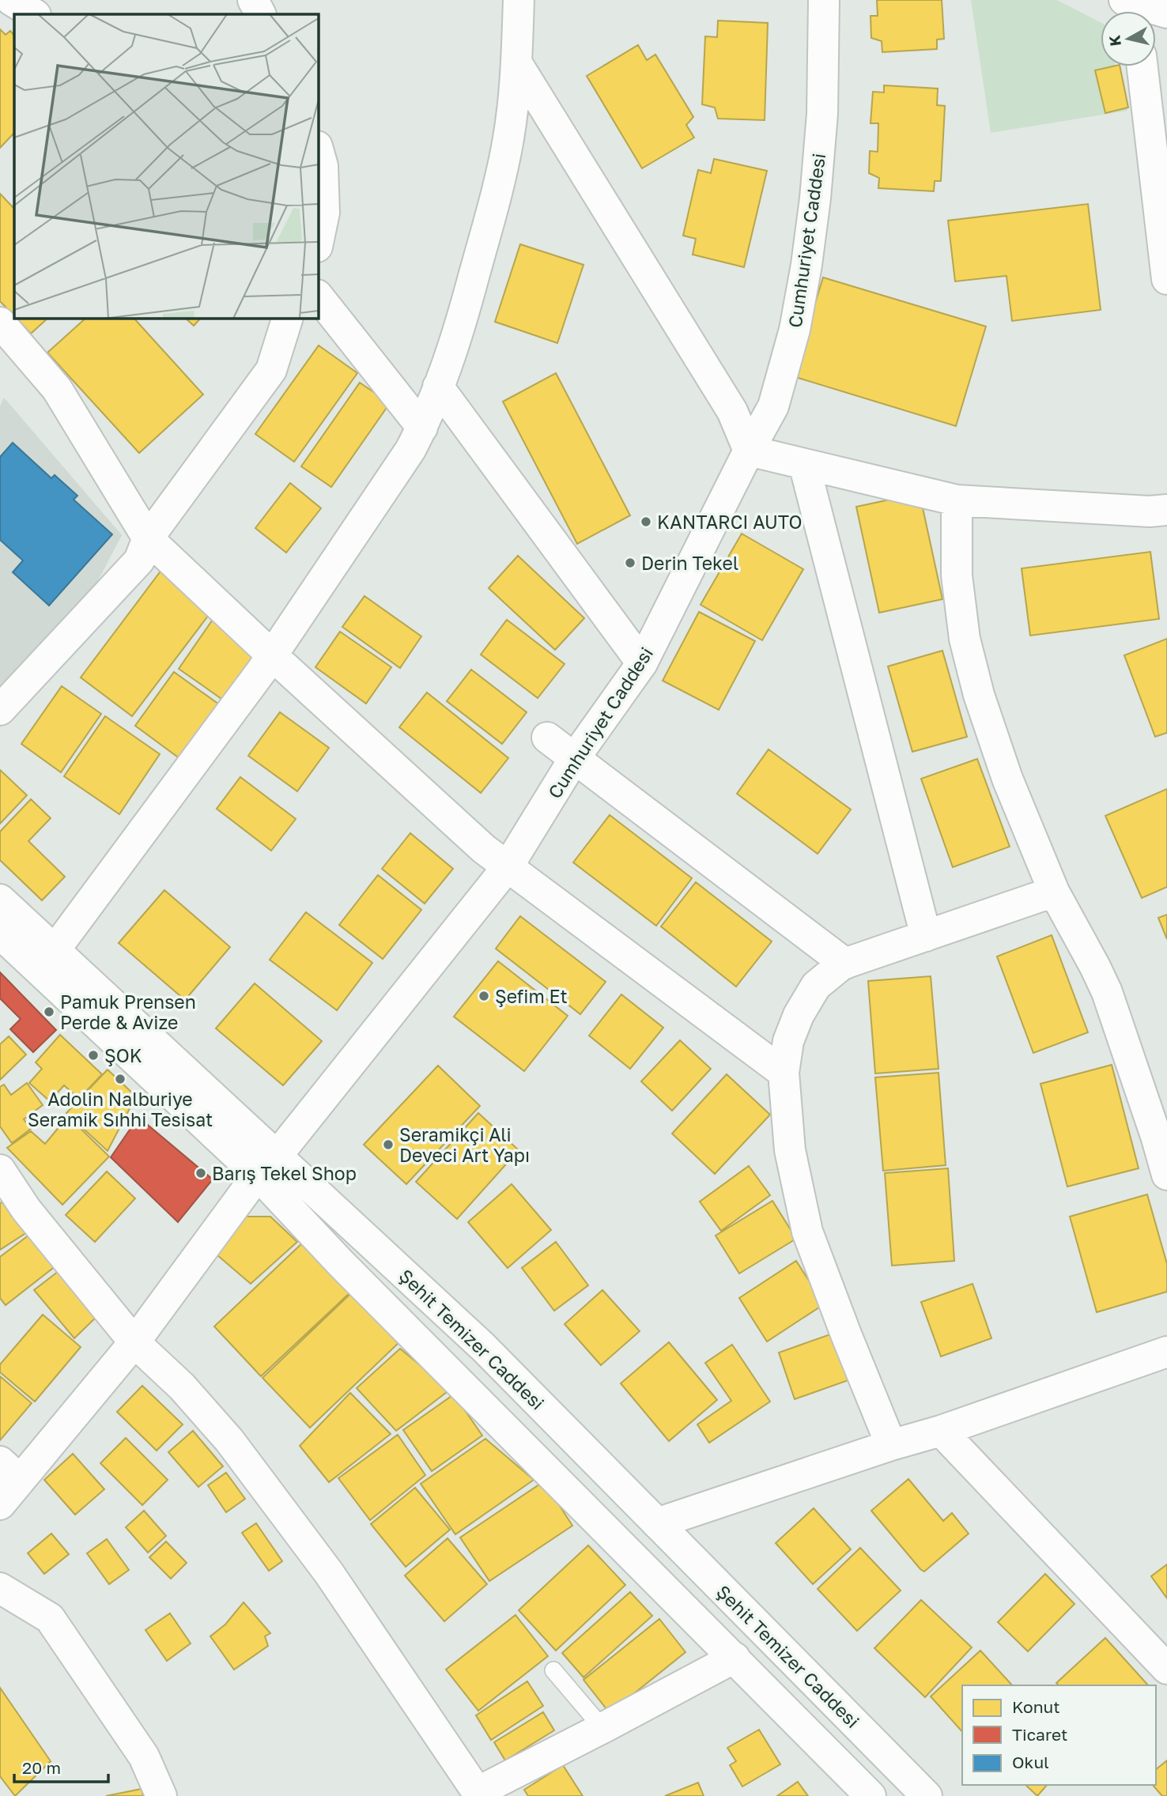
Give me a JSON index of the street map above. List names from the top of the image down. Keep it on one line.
{"streets":{"street":["Cumhuriyet Caddesi","Şehit Temizer Caddesi"]},"crossings":[["Cumhuriyet Caddesi","Şehit Temizer Caddesi"]],"places":["KANTARCI AUTO","Derin Tekel","Şefim Et","Pamuk Prensen Perde & Avize","ŞOK","Adolin Nalburiye Seramik Sıhhi Tesisat","Seramikçi Ali Deveci Art Yapı","Barış Tekel Shop"],"legend":["Konut","Ticaret","Okul"],"scale_bar":"20 m","north":"left"}
